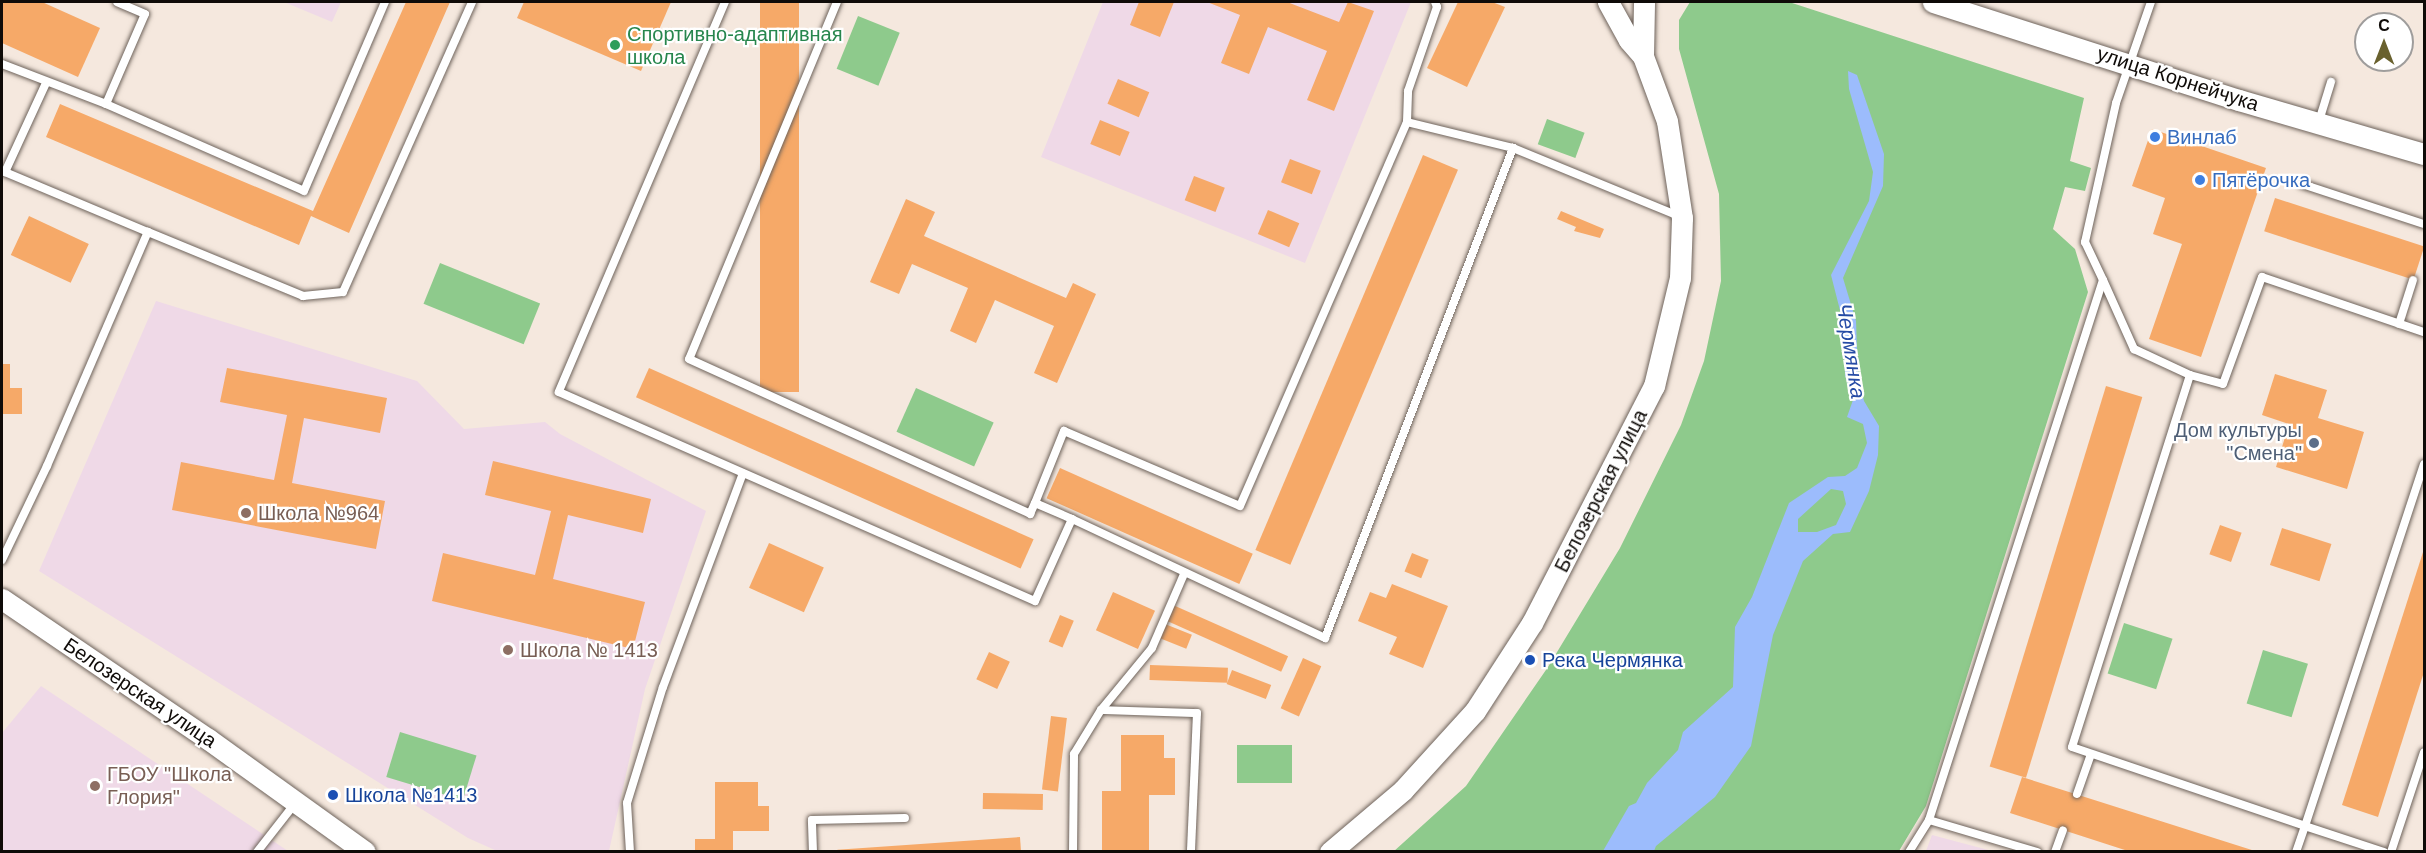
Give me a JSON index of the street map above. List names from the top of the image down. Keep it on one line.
{"streets":{"street":["улица Корнейчука","Белозерская улица"]},"water":["Чермянка"],"places":["Спортивно-адаптивная школа","Винлаб","Пятёрочка","Дом культуры \"Смена\"","Школа №964","Школа № 1413","Река Чермянка","ГБОУ \"Школа Глория\"","Школа №1413"],"north":"top"}
